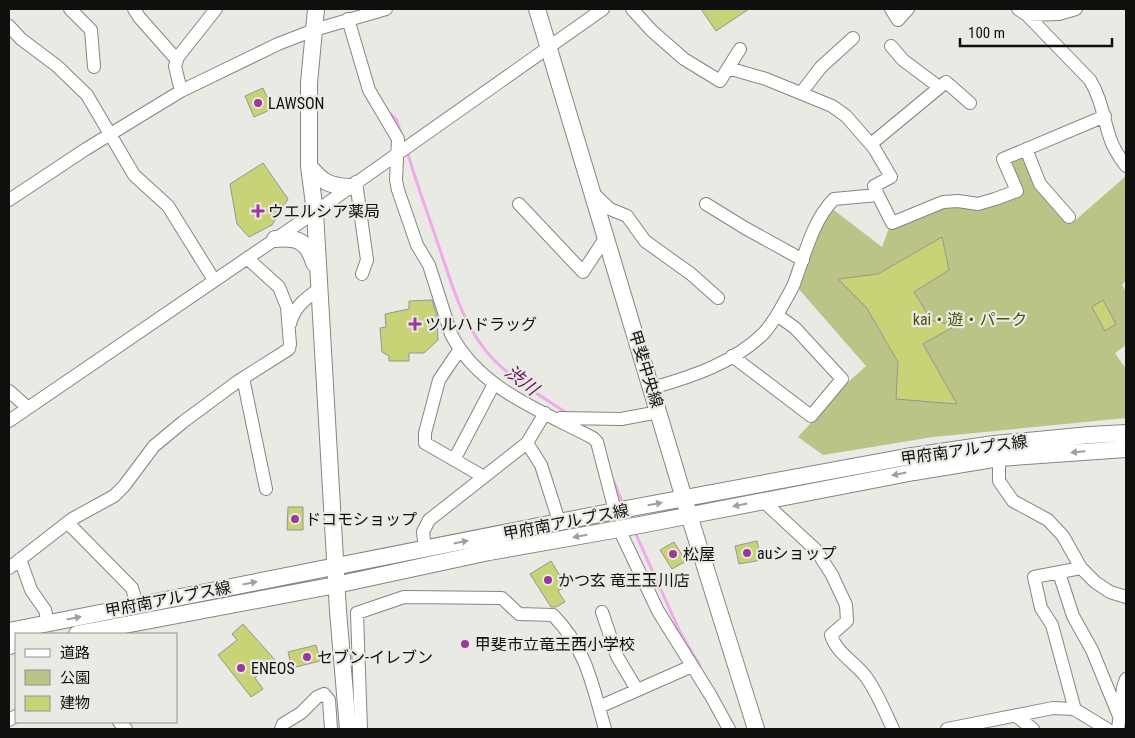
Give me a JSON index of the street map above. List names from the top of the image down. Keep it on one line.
{"streets":{"main road":["甲斐中央線","甲府南アルプス線"]},"crossings":[["甲斐中央線","甲府南アルプス線"]],"water":["渋川"],"parks":["kai・遊・パーク"],"places":{"other":["LAWSON","ドコモショップ","auショップ","松屋","かつ玄 竜王玉川店","甲斐市立竜王西小学校","セブン-イレブン","ENEOS"],"health":["ウエルシア薬局","ツルハドラッグ"]},"legend":["道路","公園","建物"],"scale_bar":"100 m"}
